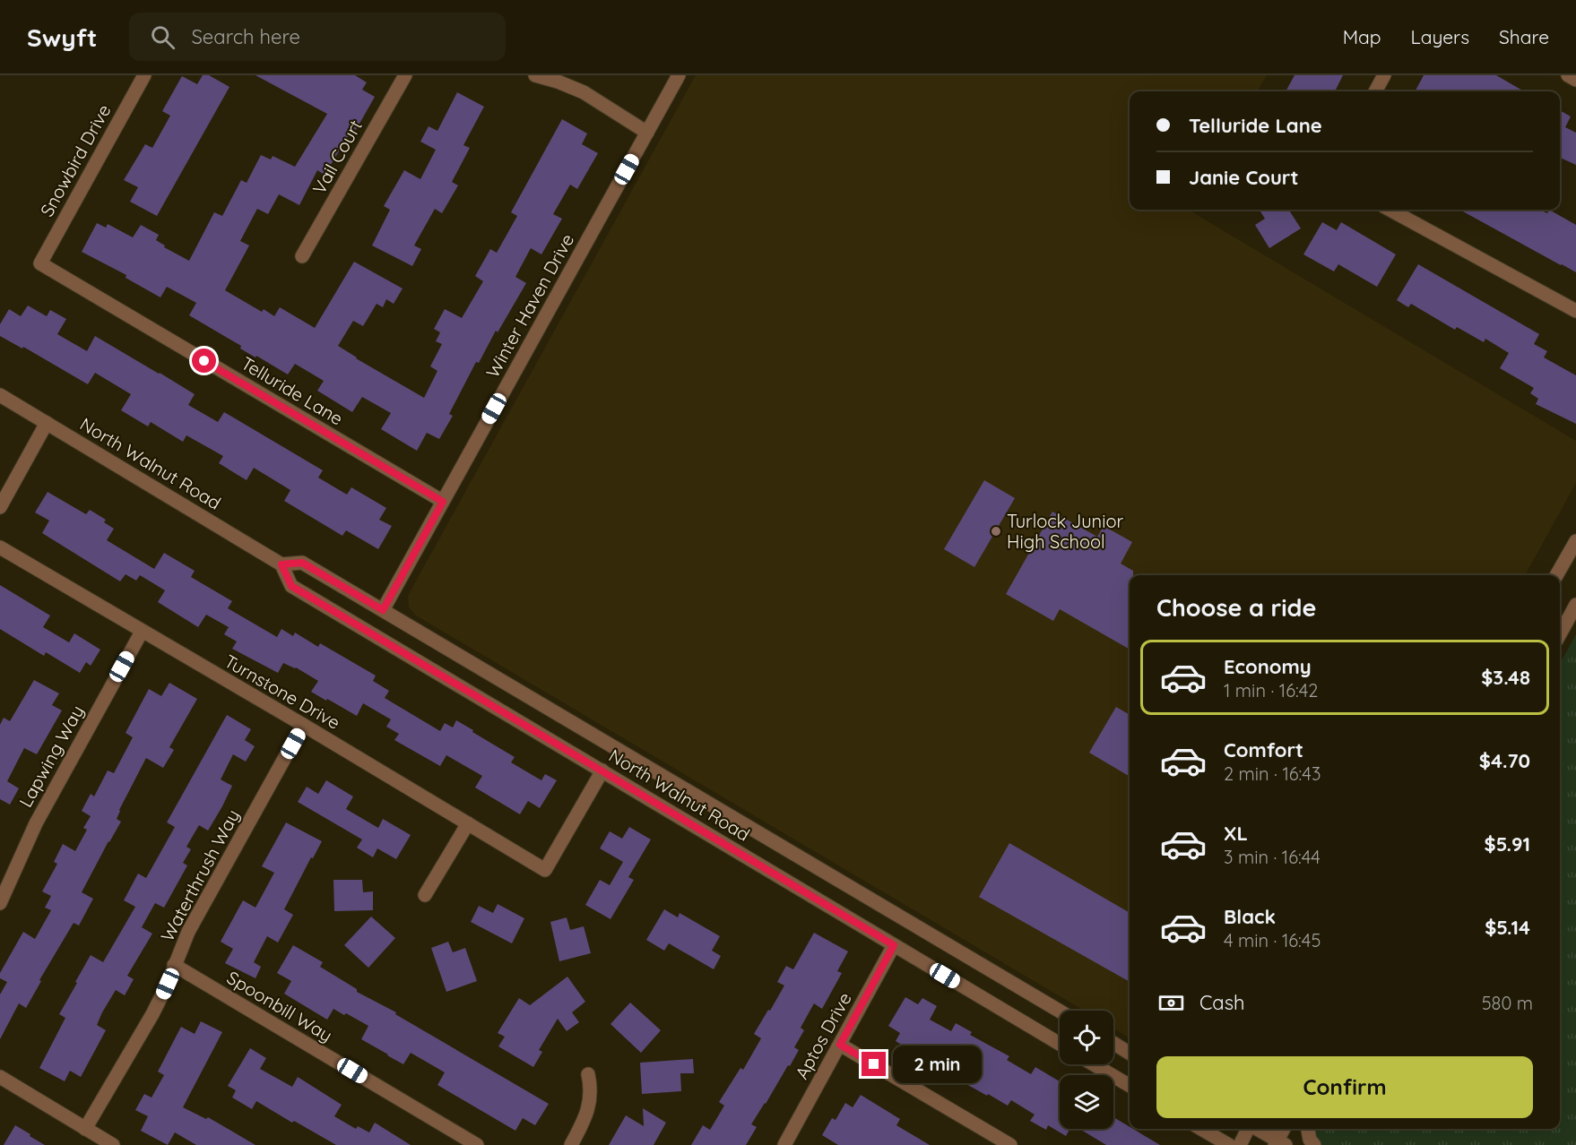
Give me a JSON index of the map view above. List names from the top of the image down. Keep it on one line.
{"streets":{"street":["Vail Court","Snowbird Drive","Winter Haven Drive","Telluride Lane","North Walnut Road","Turnstone Drive","Lapwing Way","Waterthrush Way","Spoonbill Way","Aptos Drive"]},"crossings":[["Snowbird Drive","Telluride Lane"],["Winter Haven Drive","Telluride Lane"],["Winter Haven Drive","North Walnut Road"],["North Walnut Road","Turnstone Drive"],["North Walnut Road","Aptos Drive"],["Turnstone Drive","Lapwing Way"],["Turnstone Drive","Waterthrush Way"],["Waterthrush Way","Spoonbill Way"]],"places":["Turlock Junior High School"],"page":{"header":"Swyft","search":"Search here","nav":["Map","Layers","Share"],"banner":["Telluride Lane","Janie Court"],"heading":"Choose a ride","list":[{"name":"Economy","note":"1 min · 16:42","value":"$3.48"},{"name":"Comfort","note":"2 min · 16:43","value":"$4.70"},{"name":"XL","note":"3 min · 16:44","value":"$5.91"},{"name":"Black","note":"4 min · 16:45","value":"$5.14"}],"pay":["Cash","580 m"],"bubble":"2 min","buttons":"Confirm"}}
